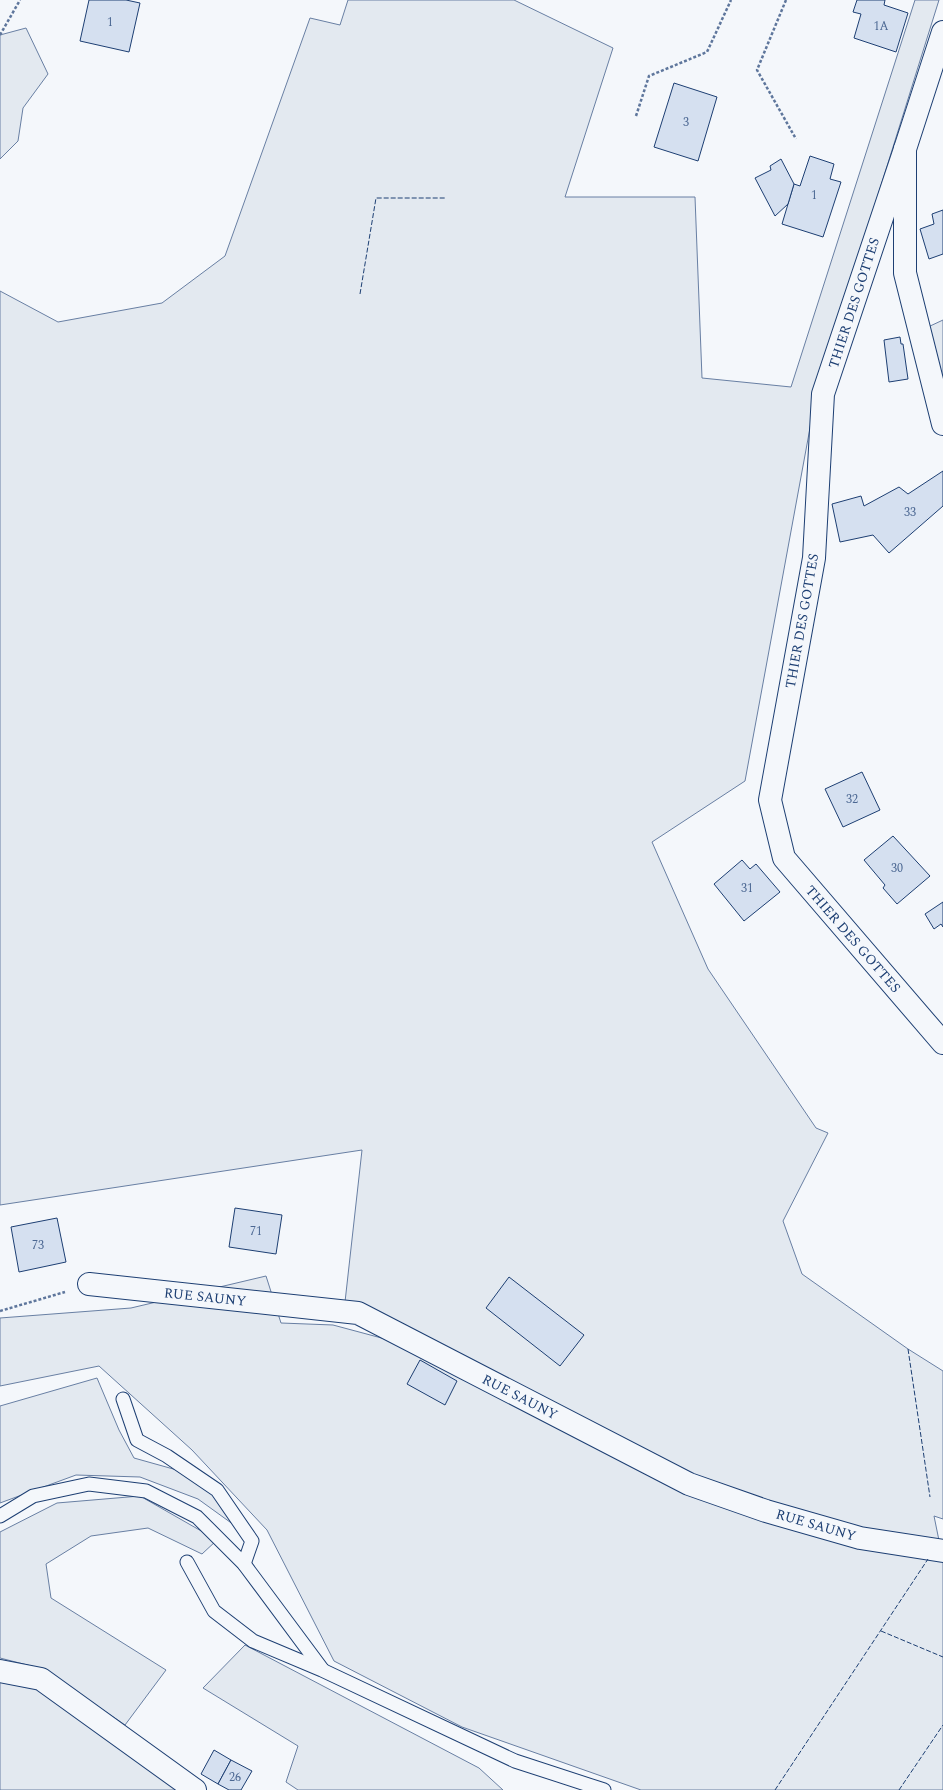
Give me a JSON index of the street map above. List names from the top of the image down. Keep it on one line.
{"streets":{"street":["THIER DES GOTTES","RUE SAUNY"]},"house_numbers":["1","1A","3","1","33","32","30","31","71","73","26"]}
